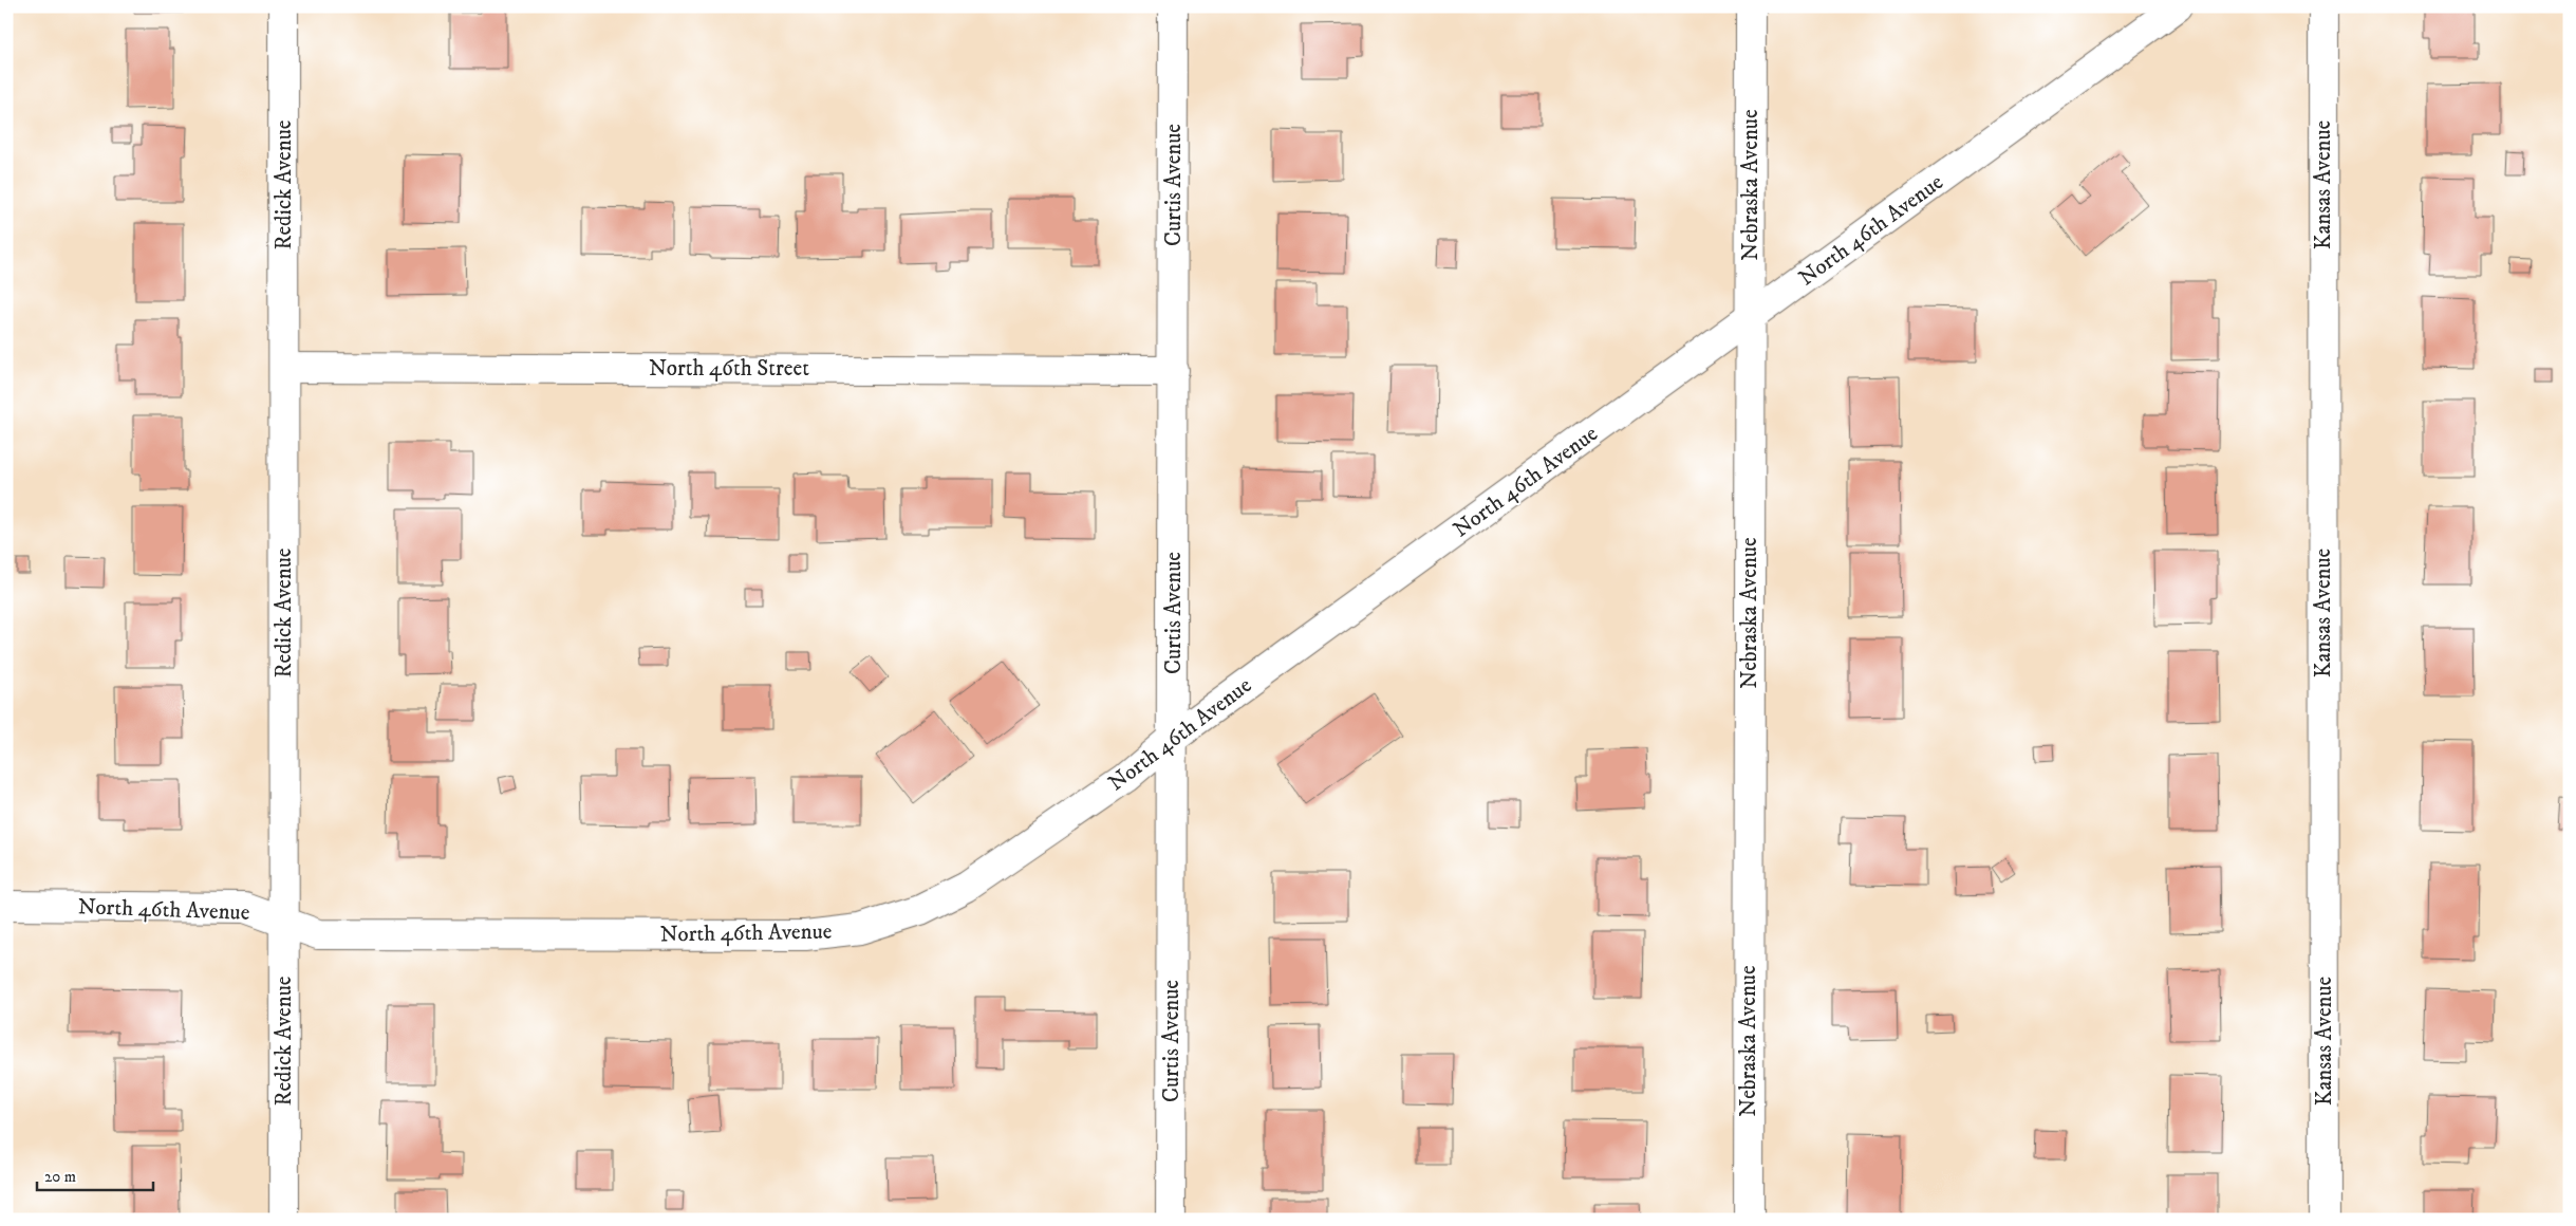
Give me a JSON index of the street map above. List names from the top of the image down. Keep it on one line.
{"streets":{"street":["Redick Avenue","Curtis Avenue","Nebraska Avenue","Kansas Avenue","North 46th Avenue","North 46th Street"]},"crossings":[["Redick Avenue","North 46th Avenue"],["Redick Avenue","North 46th Street"],["Curtis Avenue","North 46th Avenue"],["Curtis Avenue","North 46th Street"],["Nebraska Avenue","North 46th Avenue"]],"scale_bar":"20 m"}
